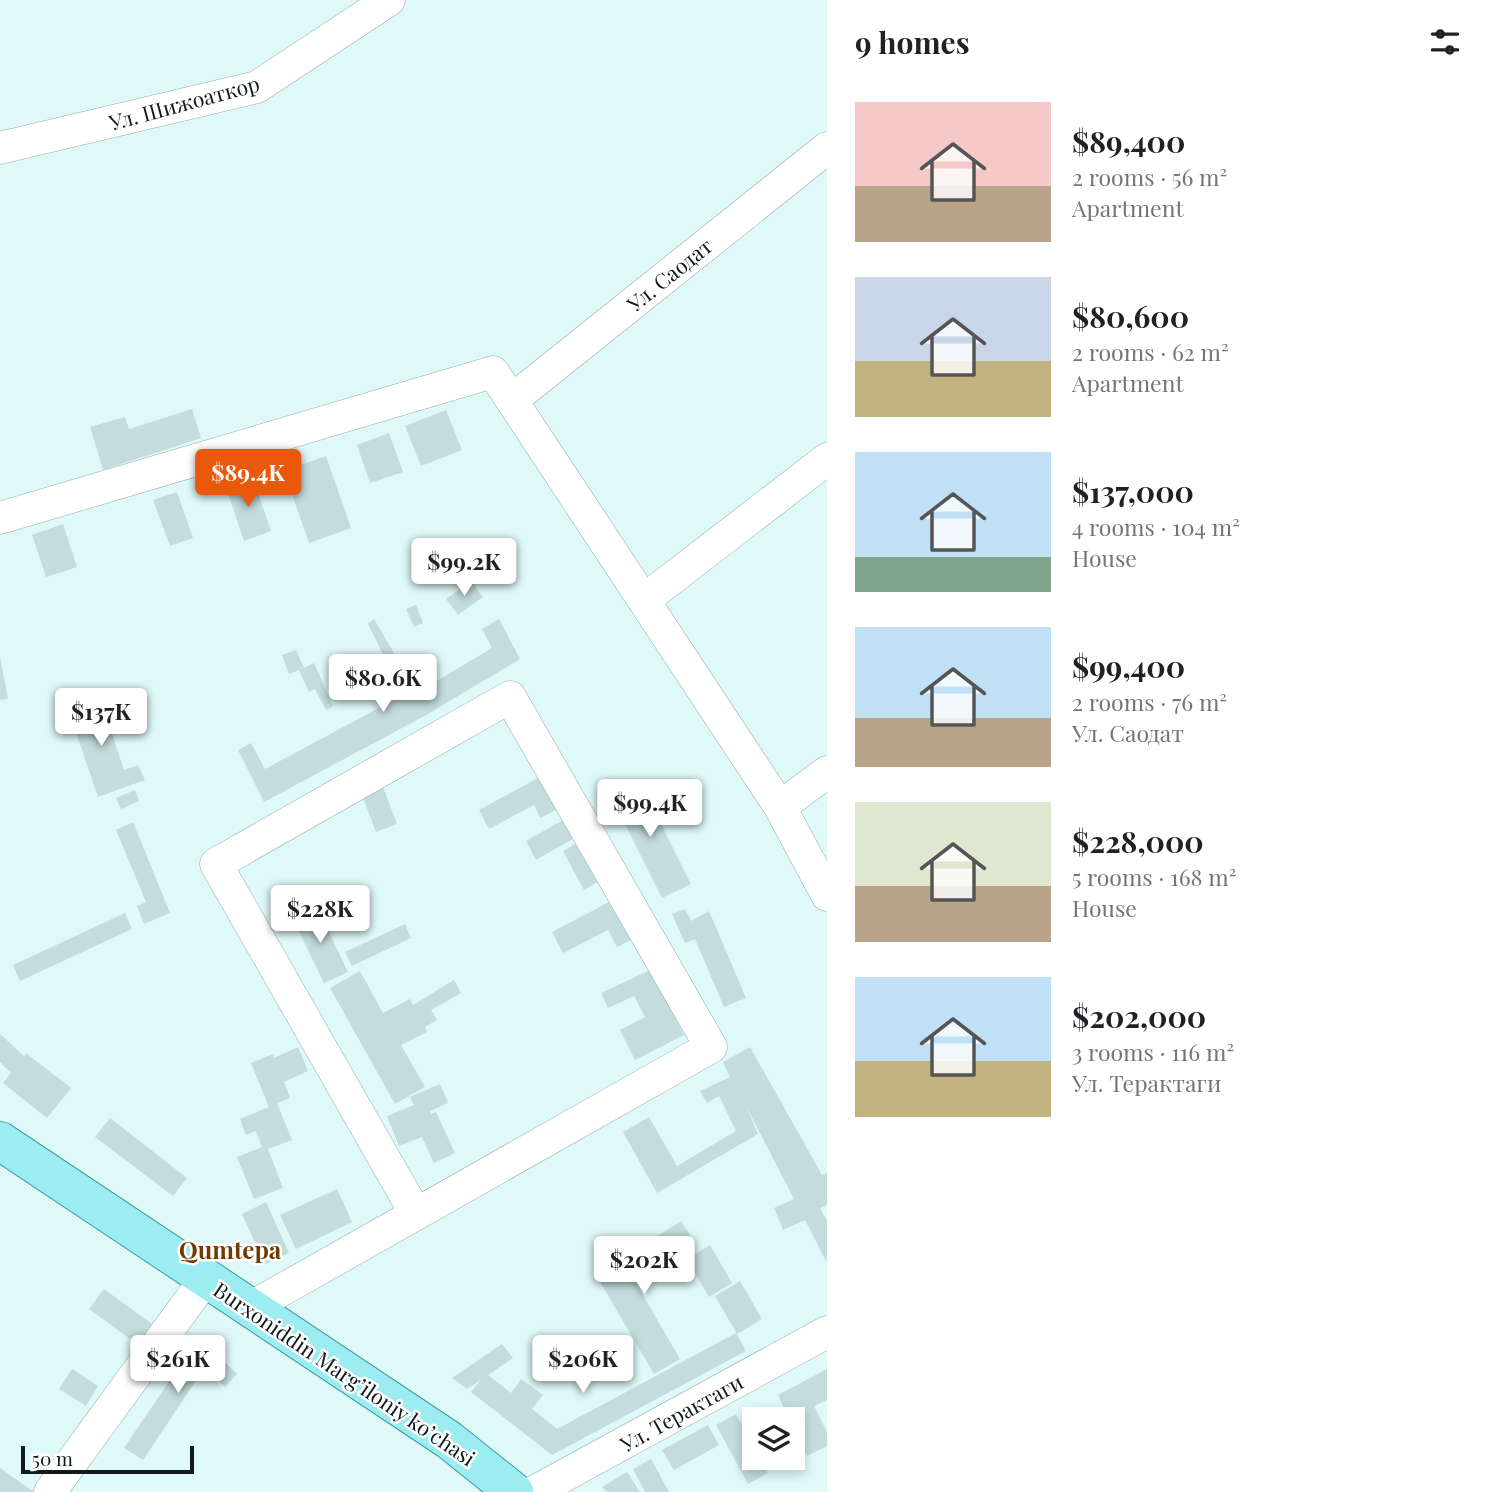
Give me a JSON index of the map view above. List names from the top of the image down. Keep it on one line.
{"streets":{"main road":["Burxoniddin Marg’iloniy ko’chasi"],"street":["Ул. Шижоаткор","Ул. Саодат","Ул. Терактаги"]},"districts":["Qumtepa"],"scale_bar":"50 m","page":{"heading":"9 homes","list":[{"name":"$89,400","note":"2 rooms · 56 m² · Apartment"},{"name":"$80,600","note":"2 rooms · 62 m² · Apartment"},{"name":"$137,000","note":"4 rooms · 104 m² · House"},{"name":"$99,400","note":"2 rooms · 76 m² · Ул. Саодат"},{"name":"$228,000","note":"5 rooms · 168 m² · House"},{"name":"$202,000","note":"3 rooms · 116 m² · Ул. Терактаги"}],"price":["$89.4K","$99.2K","$80.6K","$137K","$99.4K","$228K","$202K","$261K","$206K"],"scale":"50 m"}}
